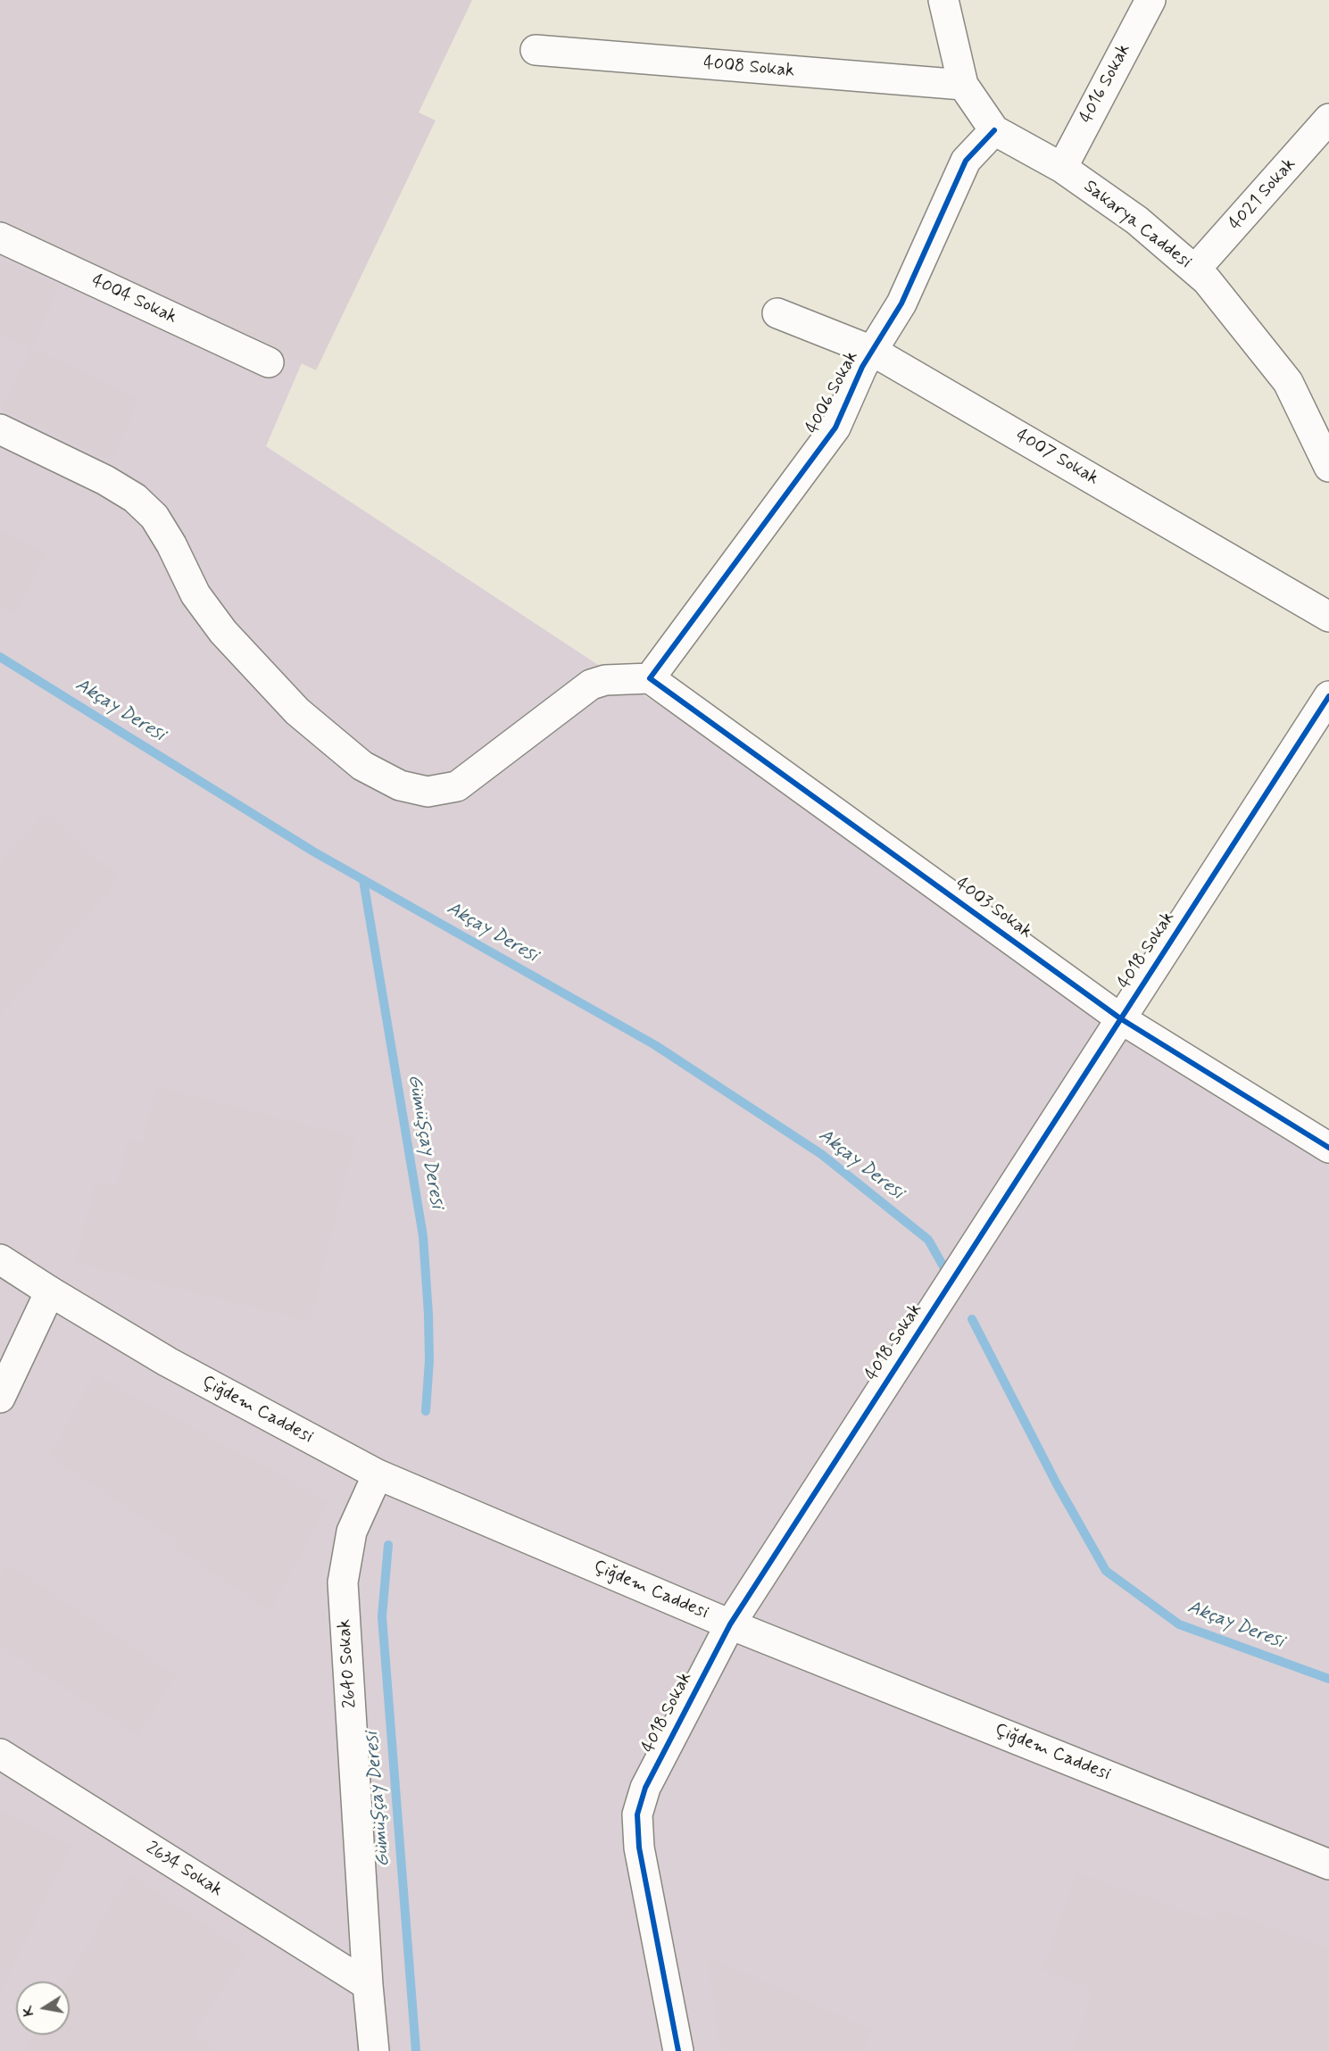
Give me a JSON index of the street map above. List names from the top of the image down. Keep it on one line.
{"streets":{"street":["4008 Sokak","4016 Sokak","4021 Sokak","Sakarya Caddesi","4004 Sokak","4006 Sokak","4007 Sokak","4003 Sokak","4018 Sokak","Çiğdem Caddesi","2640 Sokak","2634 Sokak"]},"crossings":[["4008 Sokak","Sakarya Caddesi"],["4016 Sokak","Sakarya Caddesi"],["4021 Sokak","Sakarya Caddesi"],["Sakarya Caddesi","4006 Sokak"],["4006 Sokak","4007 Sokak"],["4006 Sokak","4003 Sokak"],["4003 Sokak","4018 Sokak"],["4018 Sokak","Çiğdem Caddesi"],["Çiğdem Caddesi","2640 Sokak"],["2640 Sokak","2634 Sokak"]],"water":["Akçay Deresi","Gümüşçay Deresi"],"north":"left"}
